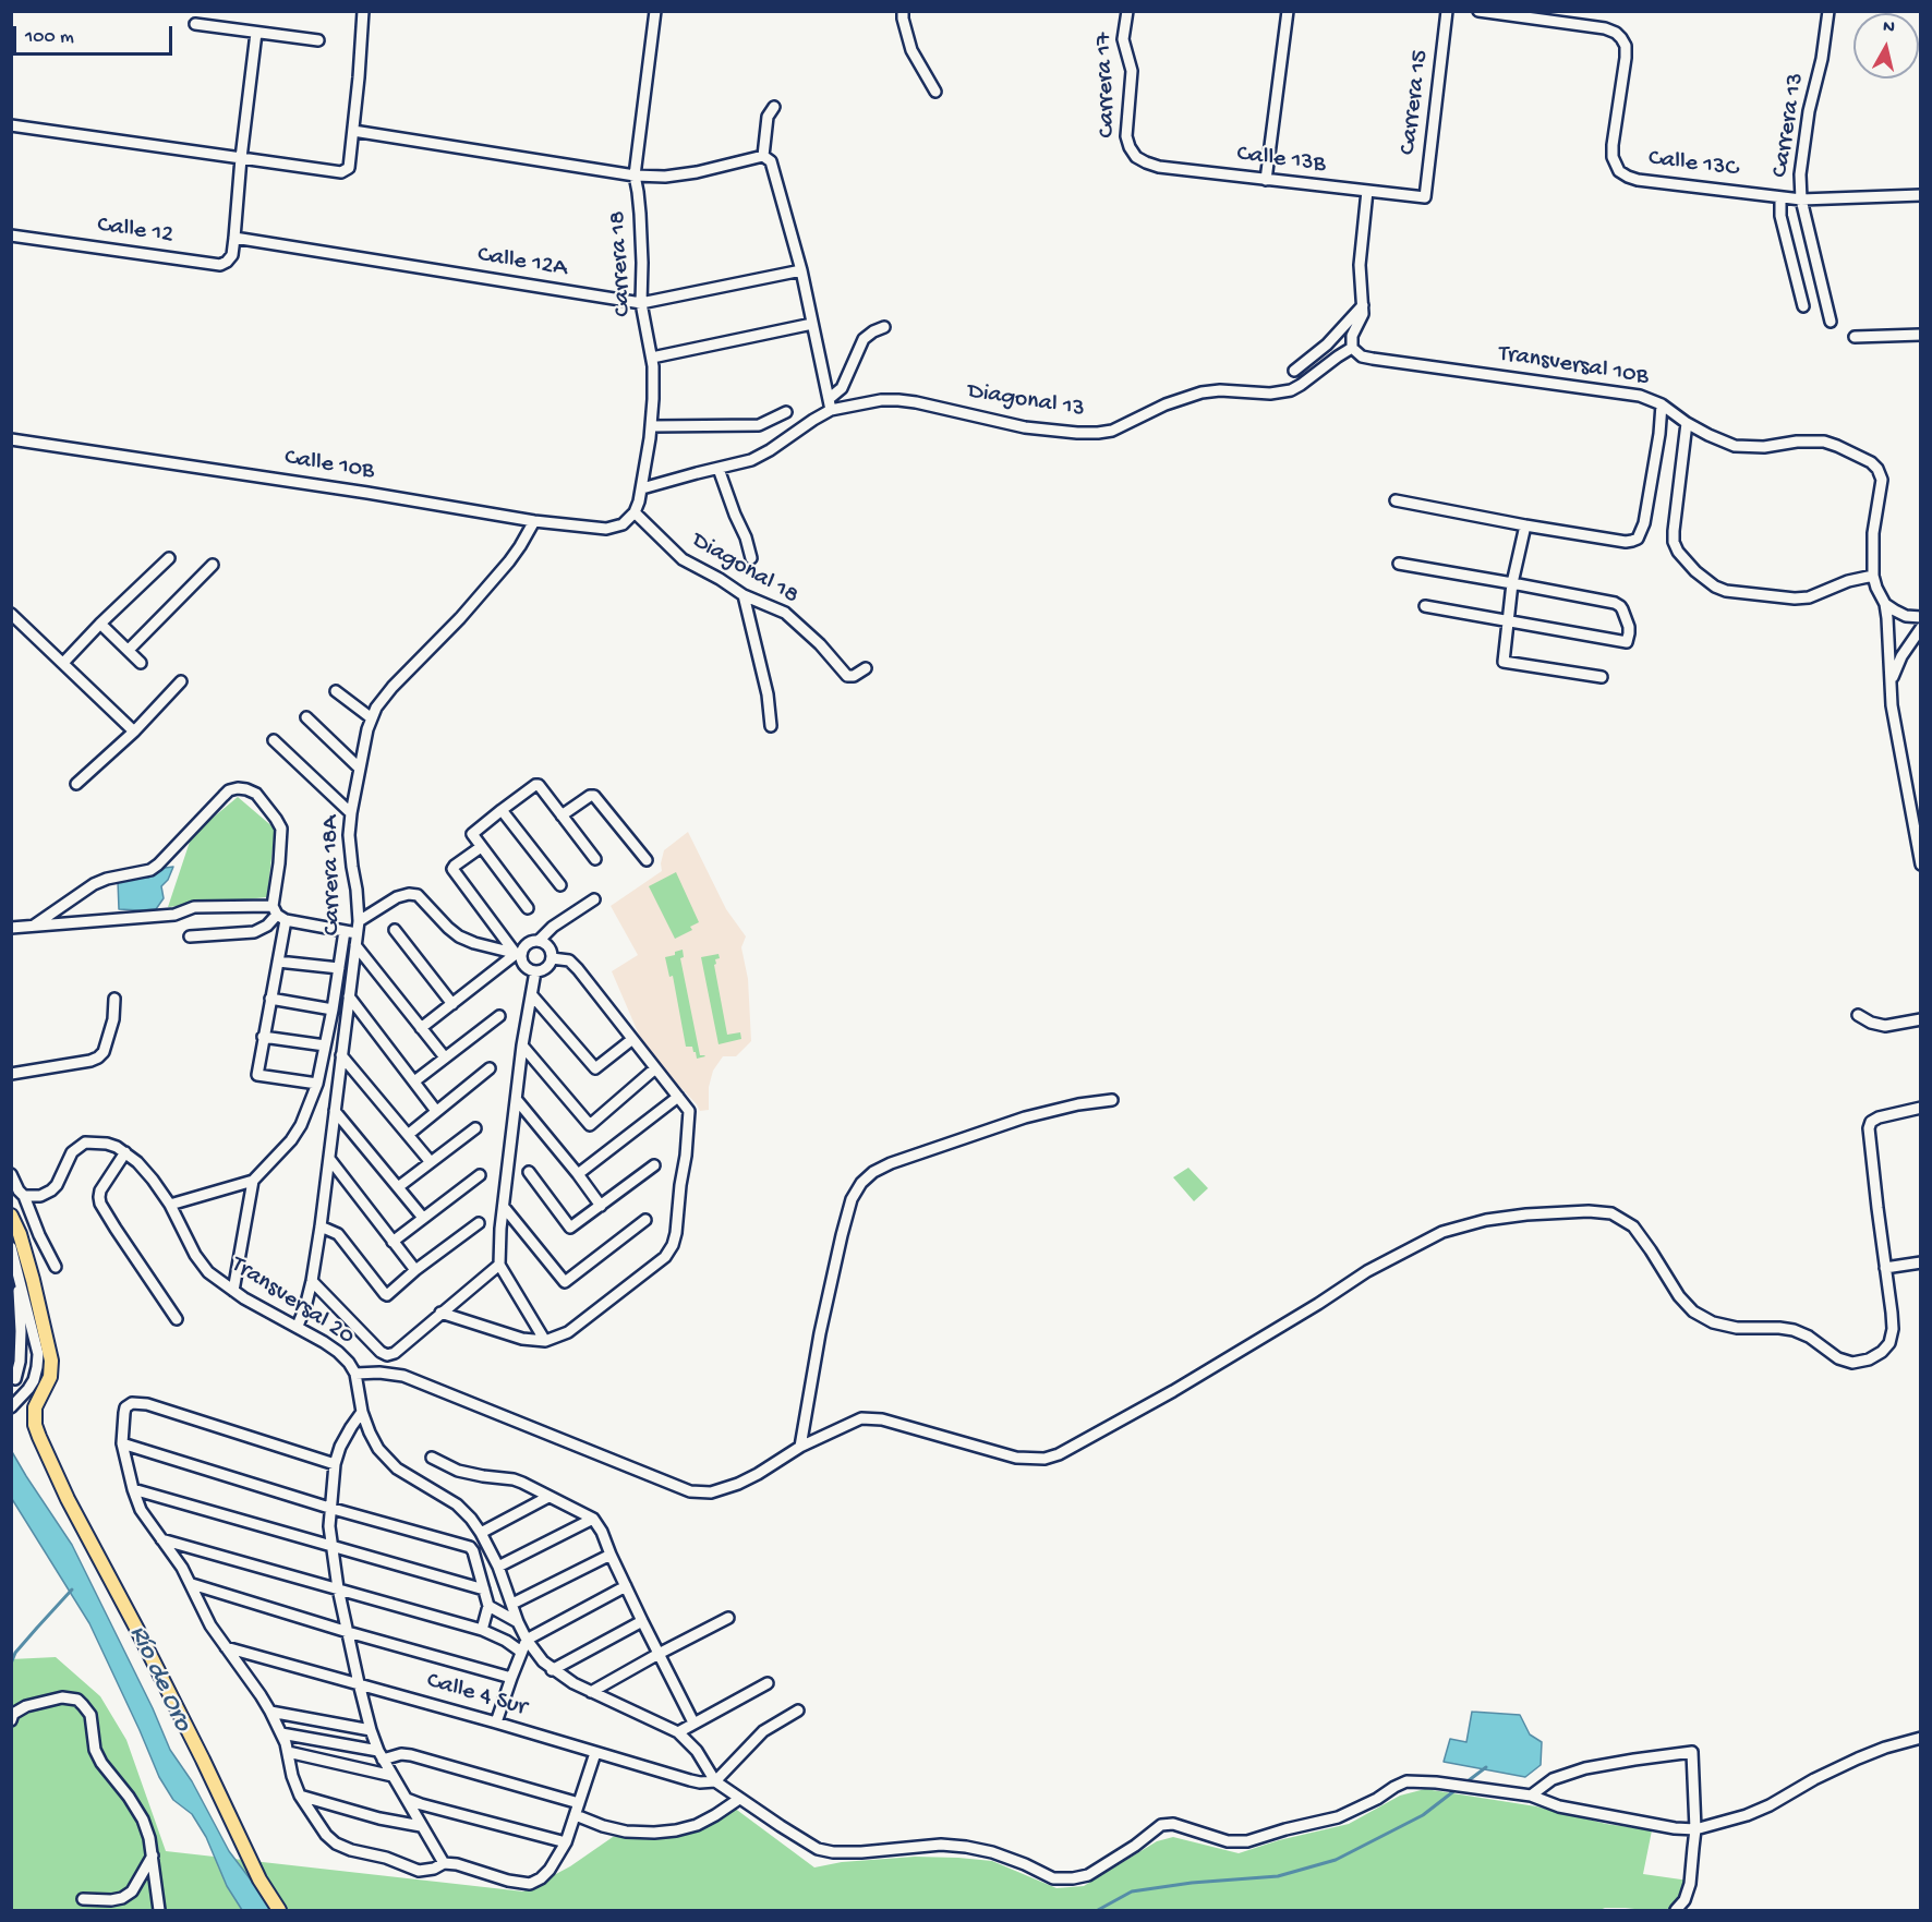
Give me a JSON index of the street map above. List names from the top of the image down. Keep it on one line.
{"streets":{"street":["Carrera 17","Carrera 15","Carrera 13","Calle 13B","Calle 13C","Calle 12","Calle 12A","Carrera 18","Transversal 10B","Diagonal 13","Calle 10B","Diagonal 18","Carrera 18A","Transversal 20","Calle 4 Sur"]},"crossings":[["Carrera 17","Calle 13B"],["Carrera 15","Calle 13B"],["Carrera 13","Calle 13C"],["Calle 12","Calle 12A"],["Calle 12A","Carrera 18"],["Carrera 18","Calle 10B"],["Carrera 18","Diagonal 18"],["Transversal 10B","Diagonal 13"],["Calle 10B","Diagonal 18"],["Calle 10B","Carrera 18A"],["Carrera 18A","Transversal 20"],["Transversal 20","Calle 4 Sur"]],"water":["Río de Oro"],"scale_bar":"100 m","north":"top"}
